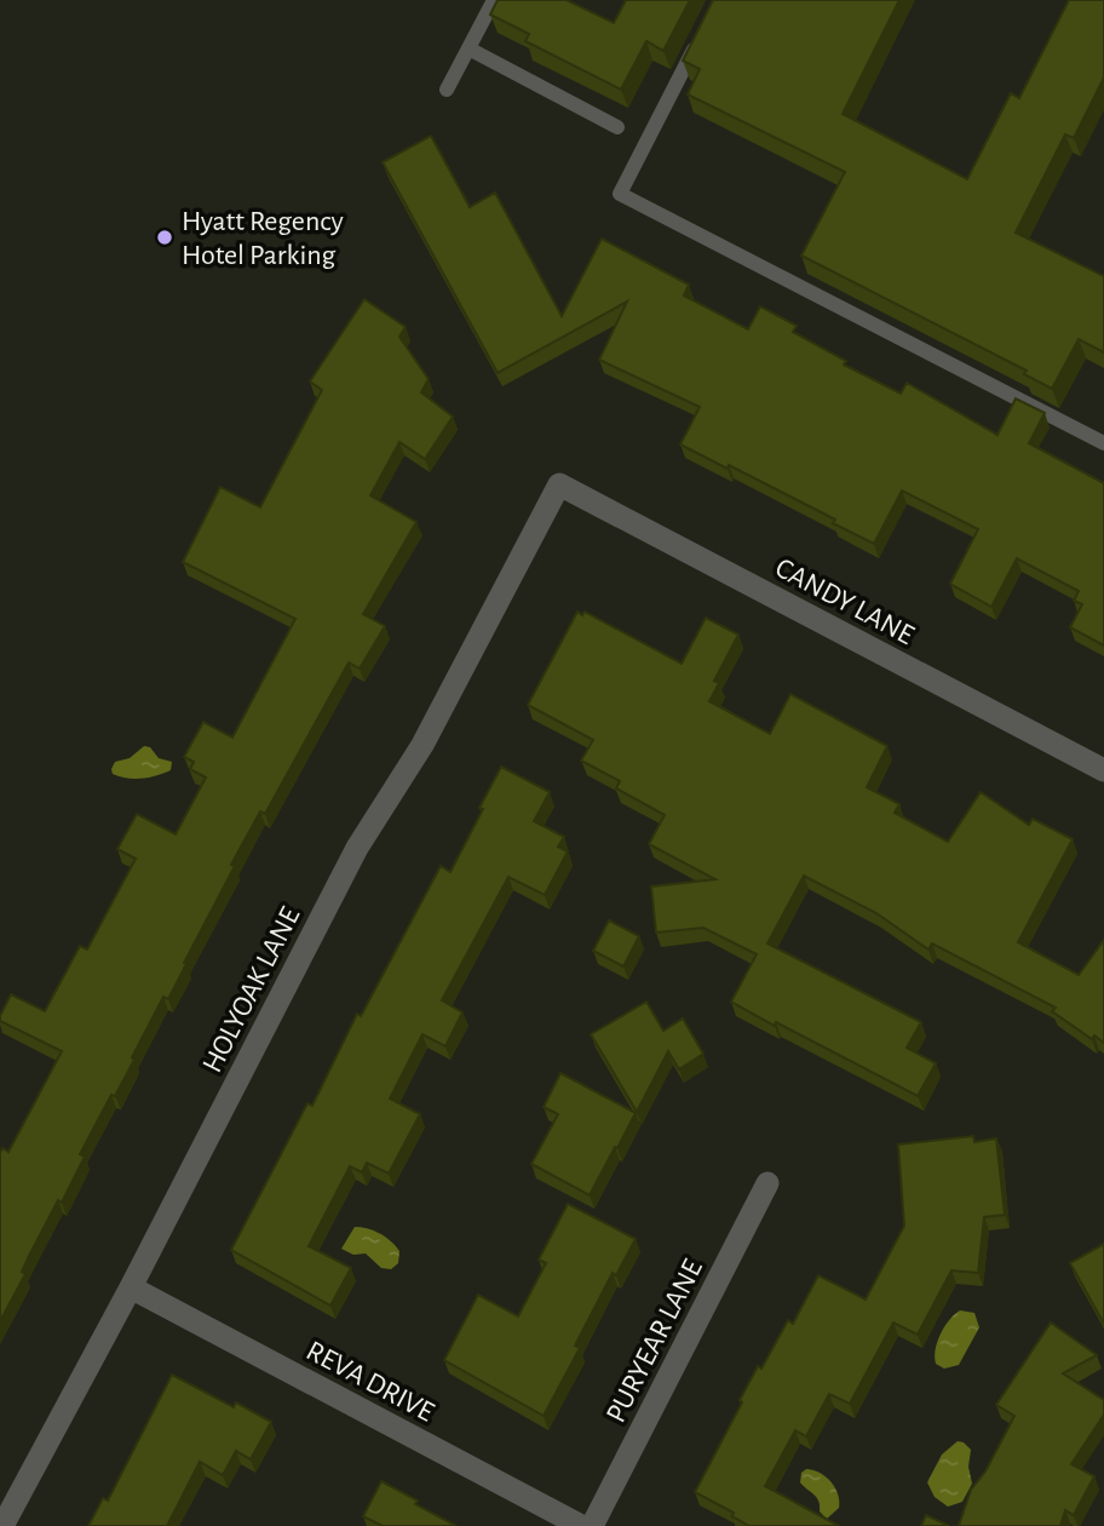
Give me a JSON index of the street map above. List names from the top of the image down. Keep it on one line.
{"streets":{"street":["CANDY LANE","HOLYOAK LANE","PURYEAR LANE","REVA DRIVE"]},"crossings":[["CANDY LANE","HOLYOAK LANE"],["HOLYOAK LANE","REVA DRIVE"]],"places":["Hyatt Regency Hotel Parking"]}
